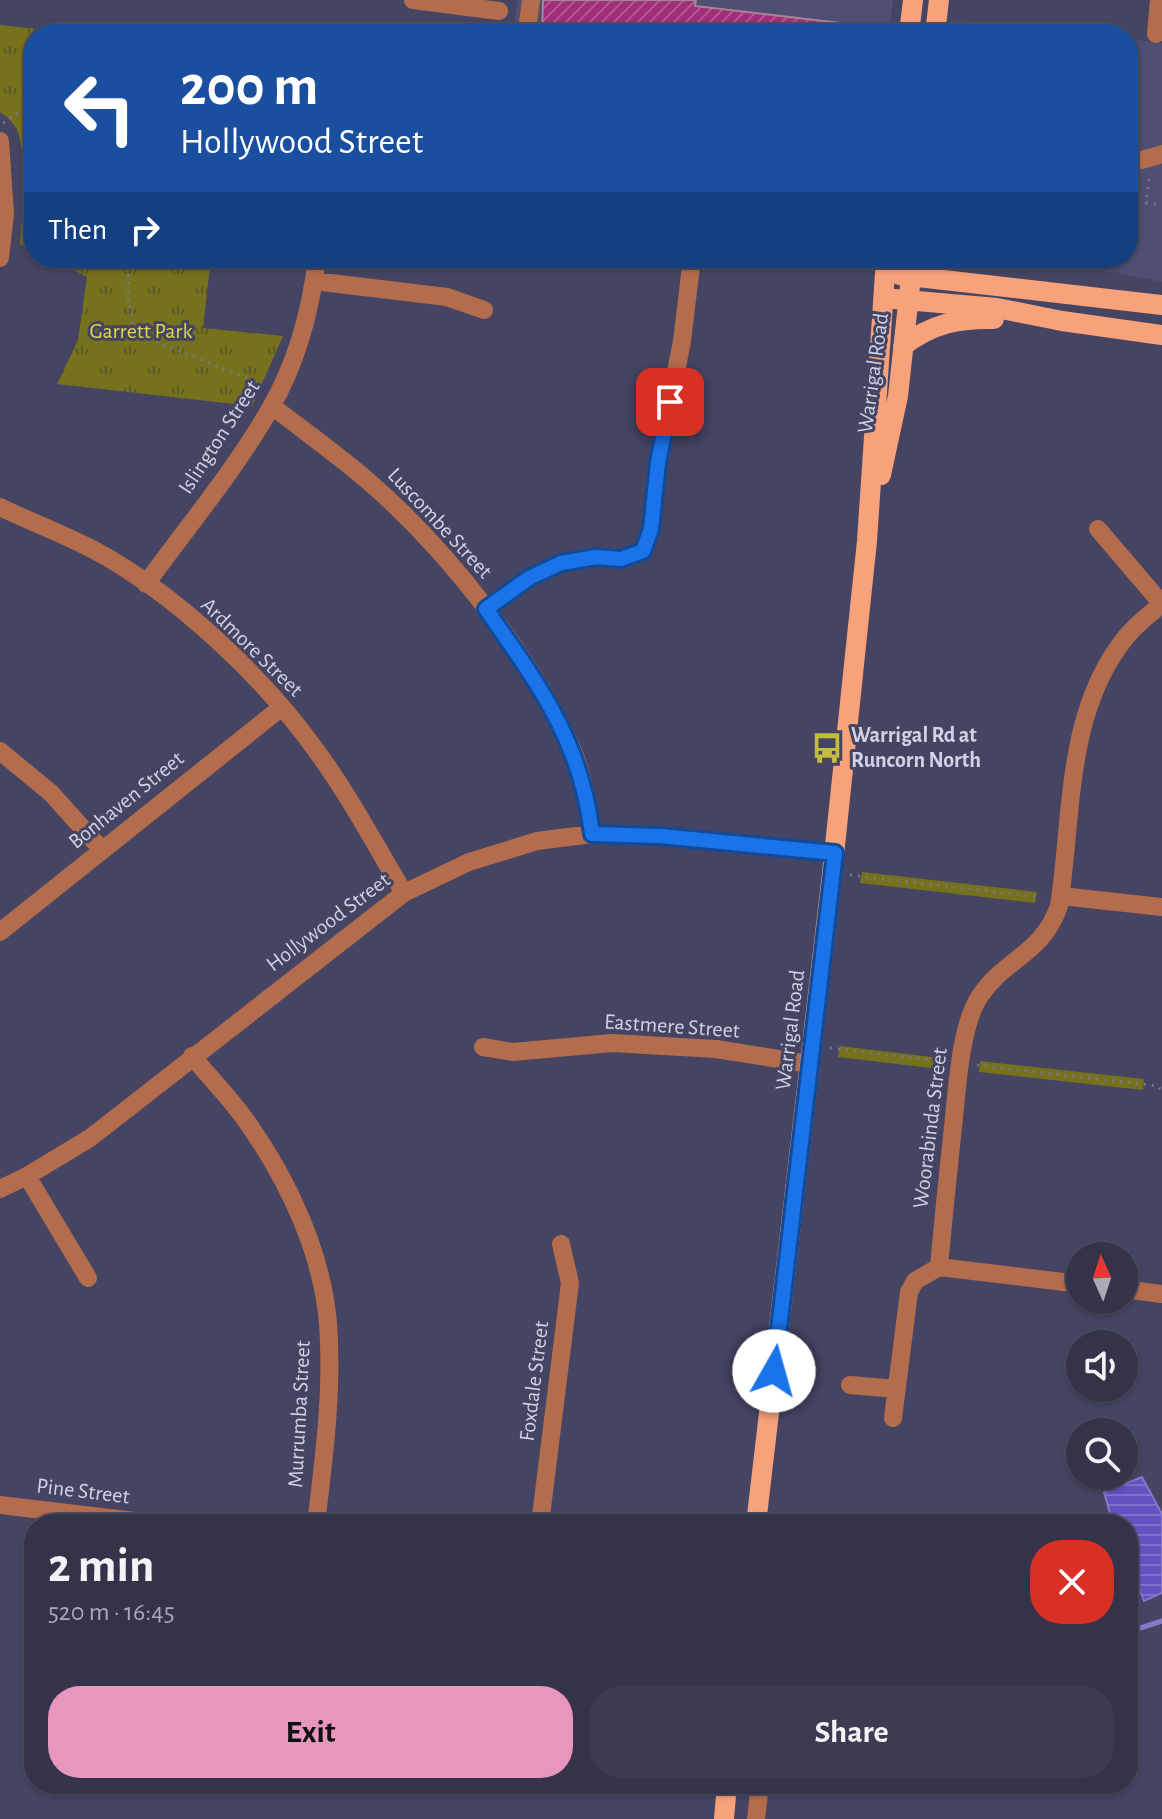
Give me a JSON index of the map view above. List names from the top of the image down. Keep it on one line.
{"streets":{"main road":["Warrigal Road"],"street":["Islington Street","Luscombe Street","Ardmore Street","Bonhaven Street","Hollywood Street","Eastmere Street","Woorabinda Street","Foxdale Street","Murrumba Street","Pine Street"]},"crossings":[["Warrigal Road","Hollywood Street"],["Warrigal Road","Eastmere Street"],["Islington Street","Luscombe Street"],["Islington Street","Ardmore Street"],["Luscombe Street","Hollywood Street"],["Ardmore Street","Bonhaven Street"],["Ardmore Street","Hollywood Street"],["Hollywood Street","Murrumba Street"]],"parks":["Garrett Park"],"places":{"bus stop":["Warrigal Rd at Runcorn North"]},"north":"top","page":{"turn":["200 m","Hollywood Street"],"then":"Then","heading":["2 min","520 m · 16:45"],"buttons":["Exit","Share"]}}
